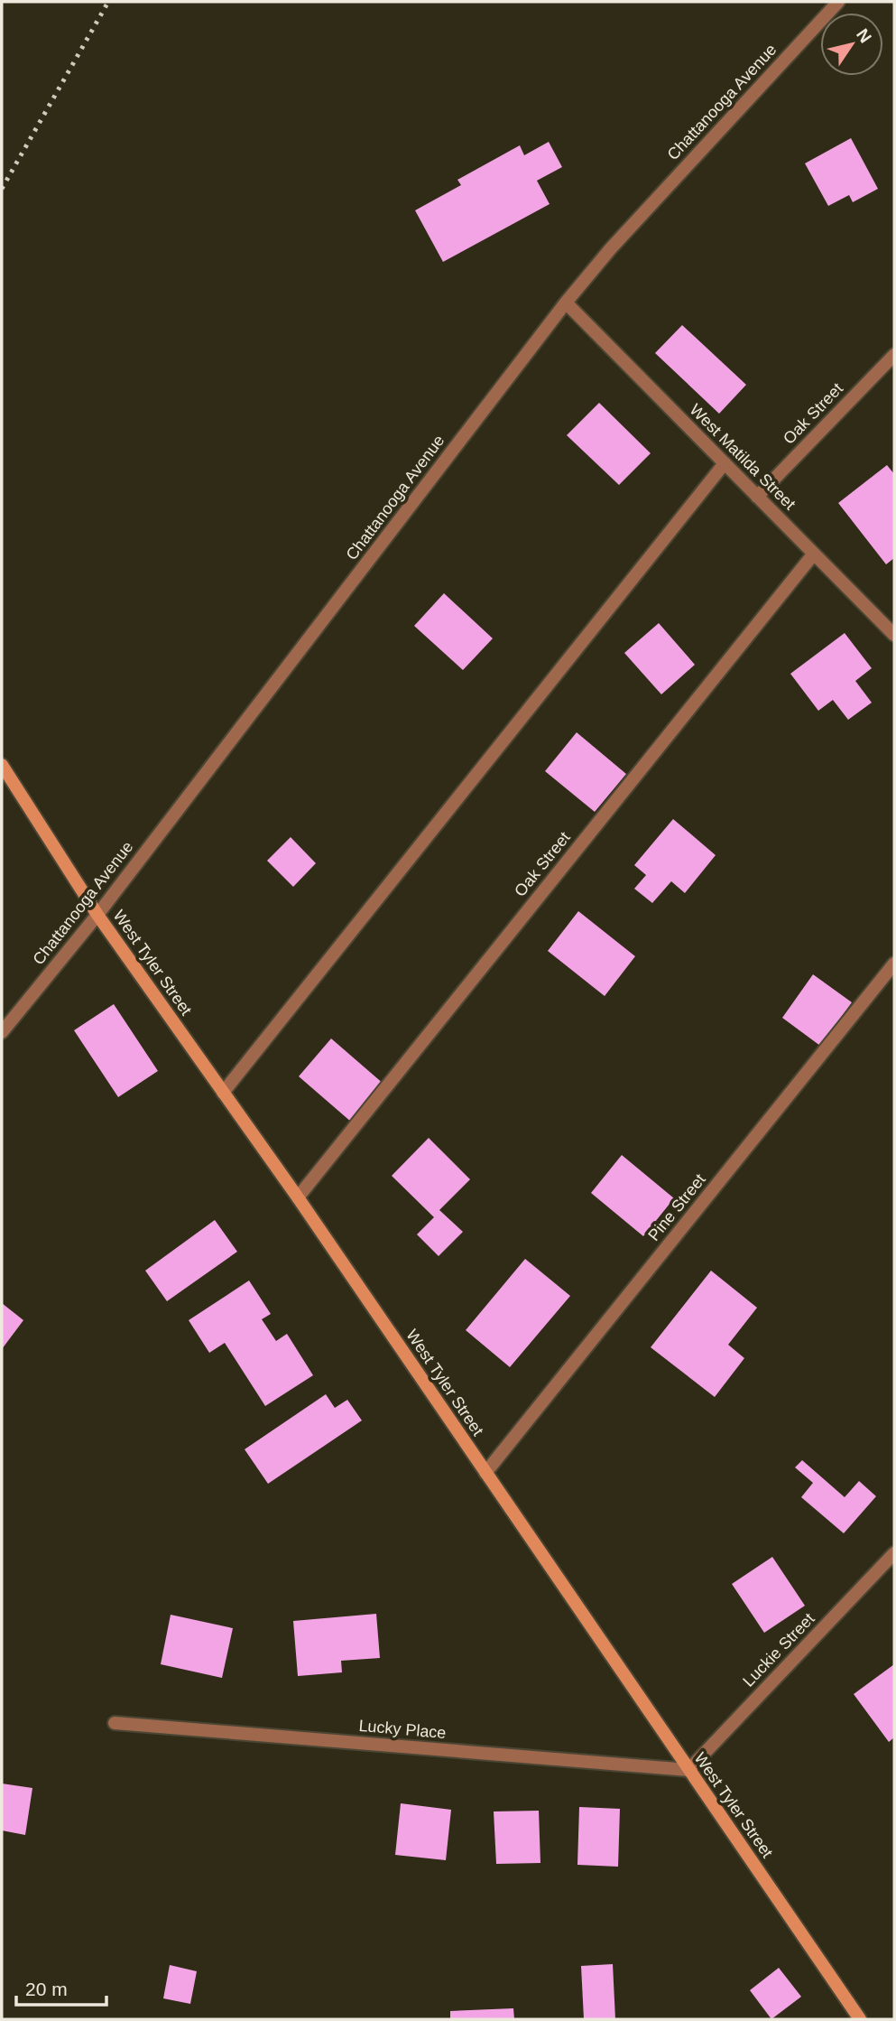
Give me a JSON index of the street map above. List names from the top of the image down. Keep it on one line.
{"streets":{"street":["Chattanooga Avenue","Oak Street","West Matilda Street","West Tyler Street","Pine Street","Luckie Street","Lucky Place"]},"crossings":[["Chattanooga Avenue","West Matilda Street"],["Chattanooga Avenue","West Tyler Street"],["Oak Street","West Matilda Street"],["Oak Street","West Tyler Street"],["West Tyler Street","Pine Street"],["West Tyler Street","Luckie Street"],["West Tyler Street","Lucky Place"],["Luckie Street","Lucky Place"]],"scale_bar":"20 m","north":"top right"}
